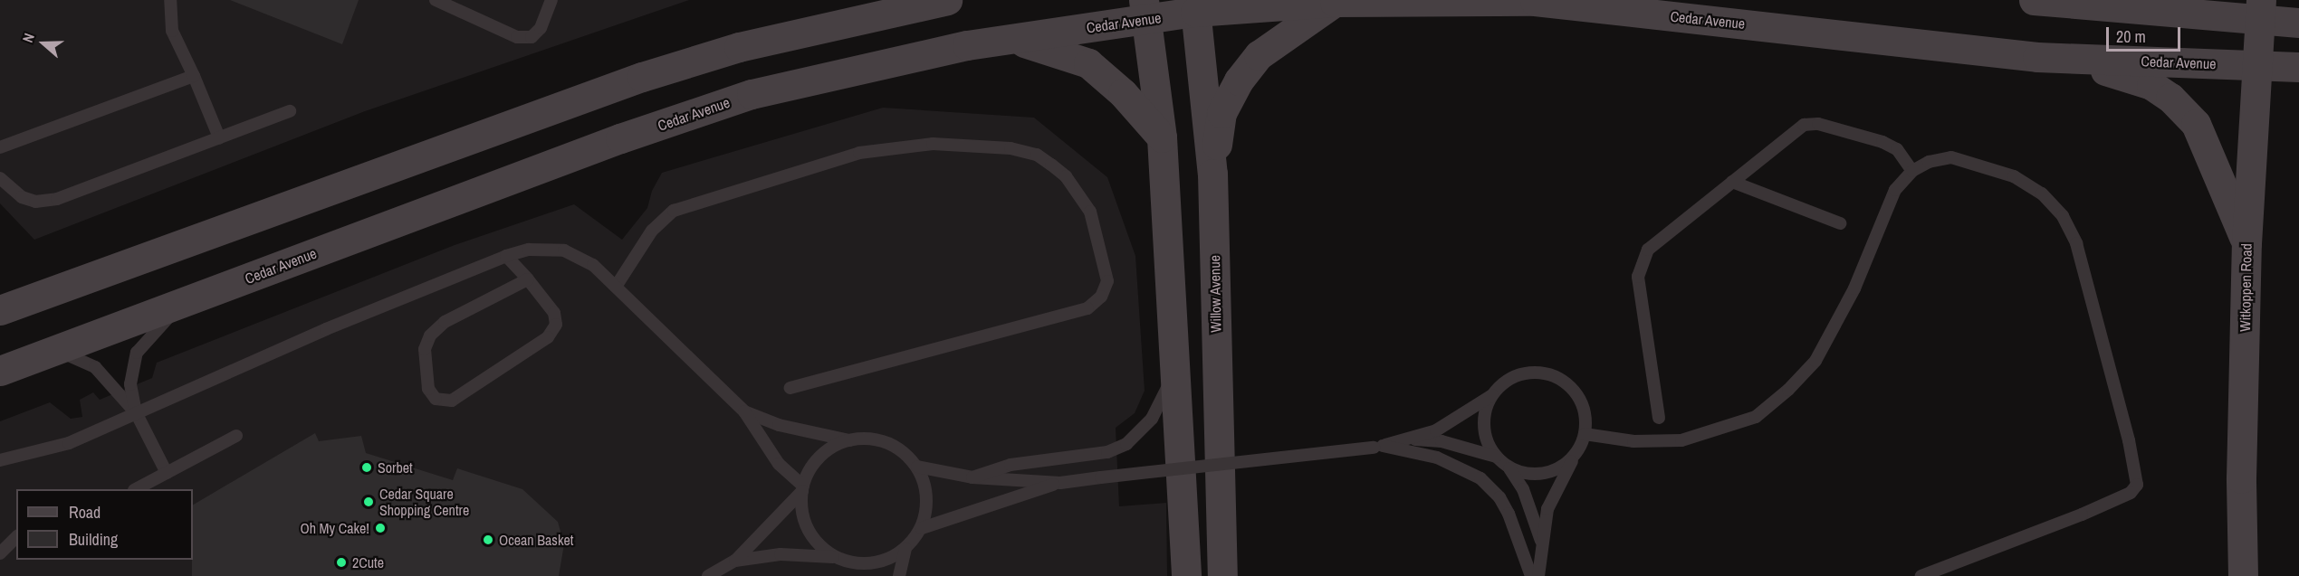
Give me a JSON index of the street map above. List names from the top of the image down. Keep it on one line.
{"streets":{"main road":["Cedar Avenue","Witkoppen Road","Willow Avenue"]},"crossings":[["Cedar Avenue","Witkoppen Road"],["Cedar Avenue","Willow Avenue"]],"places":["Sorbet","Cedar Square Shopping Centre","Oh My Cake!","Ocean Basket","2Cute"],"legend":["Road","Building"],"scale_bar":"20 m","north":"left"}
